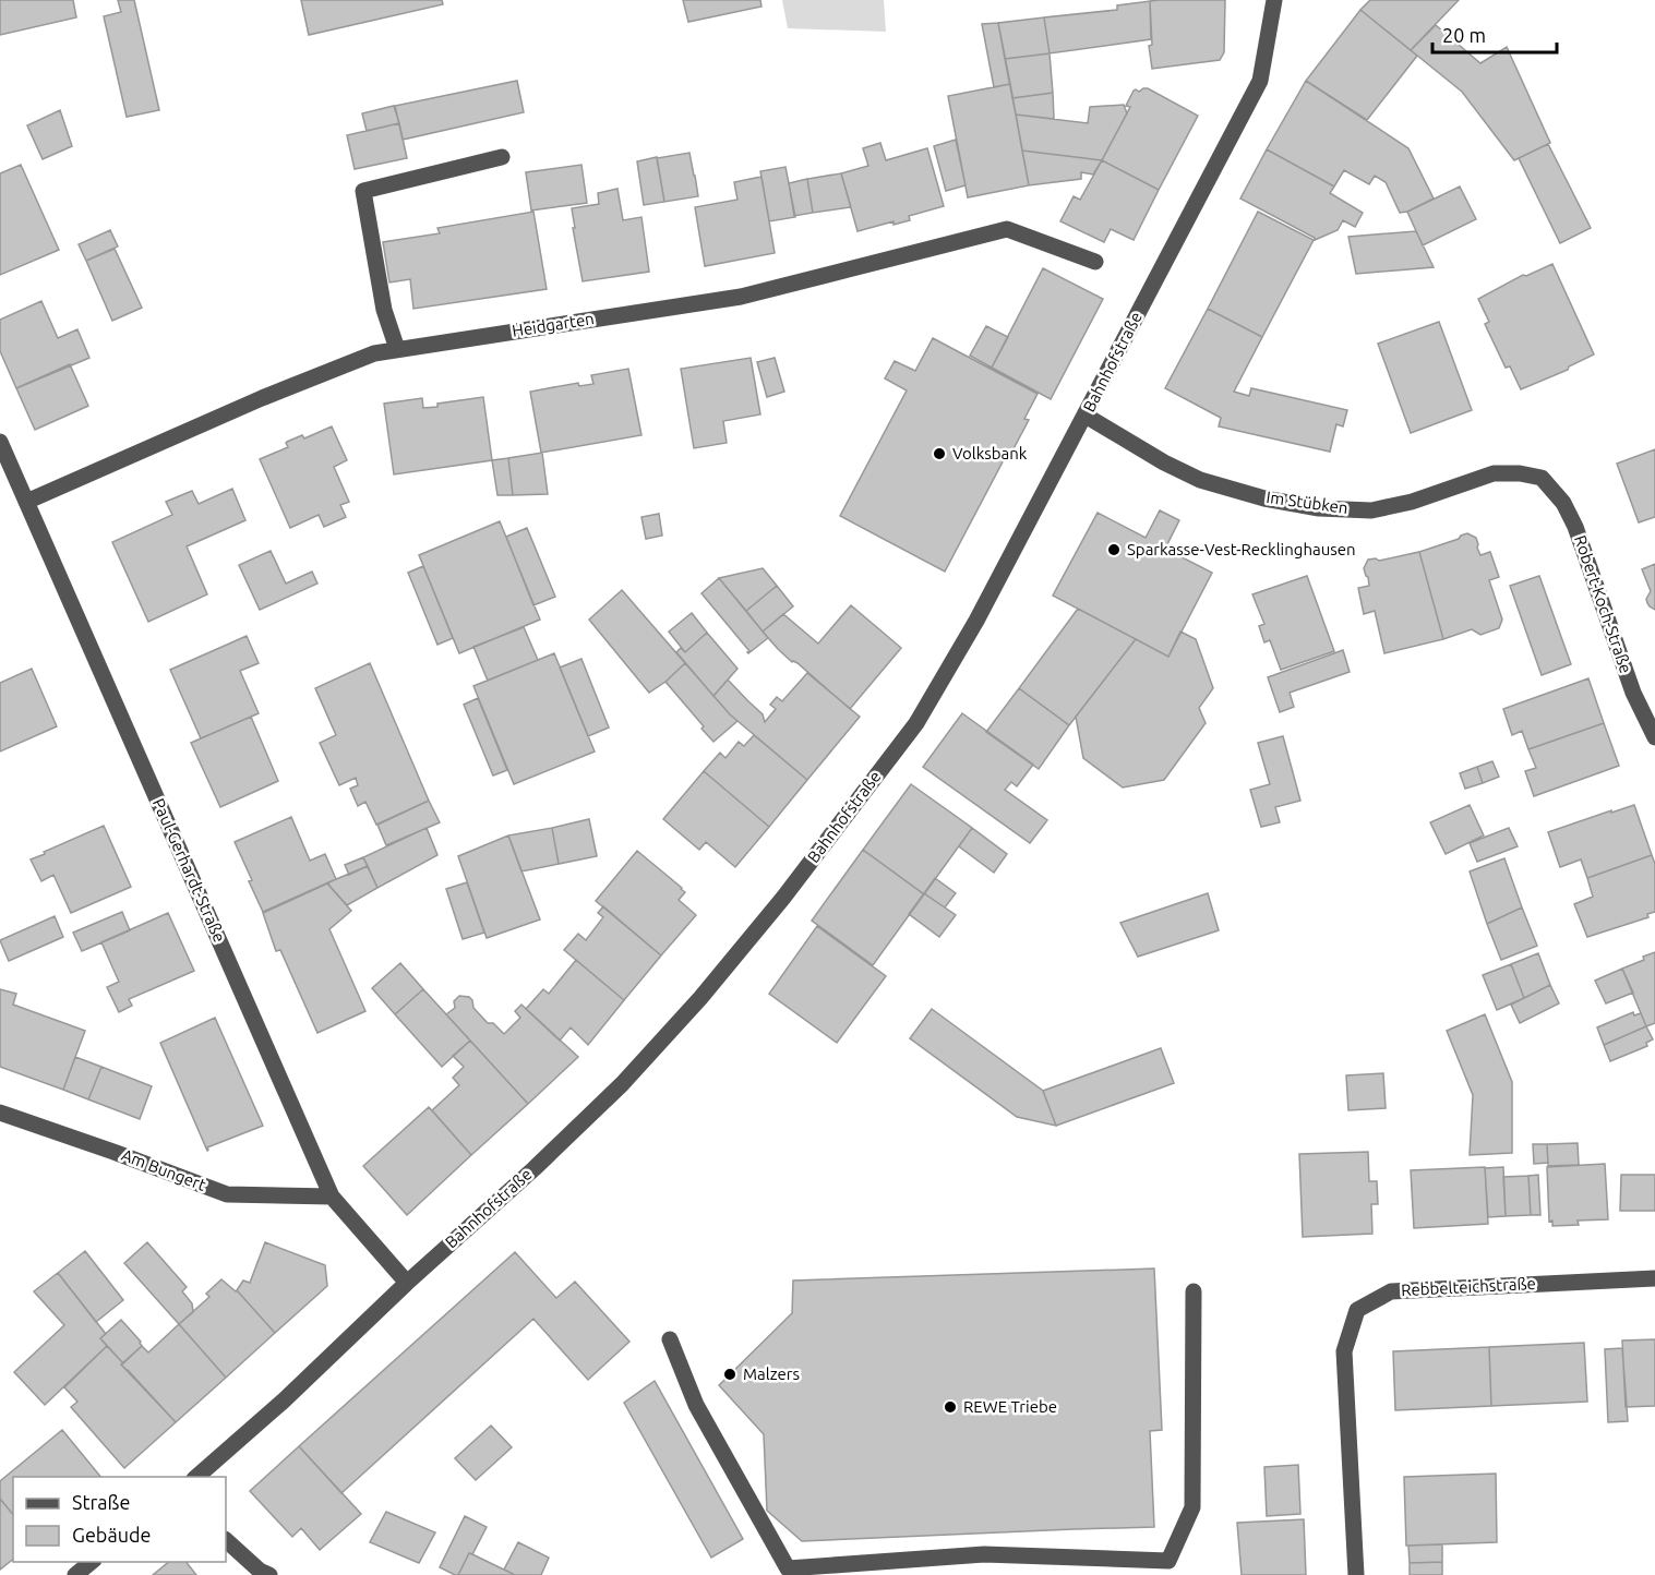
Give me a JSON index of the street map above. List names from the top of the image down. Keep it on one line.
{"streets":{"street":["Heidgarten","Bahnhofstraße","Im Stübken","Robert-Koch-Straße","Paul-Gerhardt-Straße","Am Bungert","Rebbelteichstraße"]},"crossings":[["Heidgarten","Paul-Gerhardt-Straße"],["Bahnhofstraße","Im Stübken"],["Bahnhofstraße","Paul-Gerhardt-Straße"],["Im Stübken","Robert-Koch-Straße"],["Paul-Gerhardt-Straße","Am Bungert"]],"places":["Volksbank","Sparkasse-Vest-Recklinghausen","Malzers","REWE Triebe"],"legend":["Straße","Gebäude"],"scale_bar":"20 m"}
